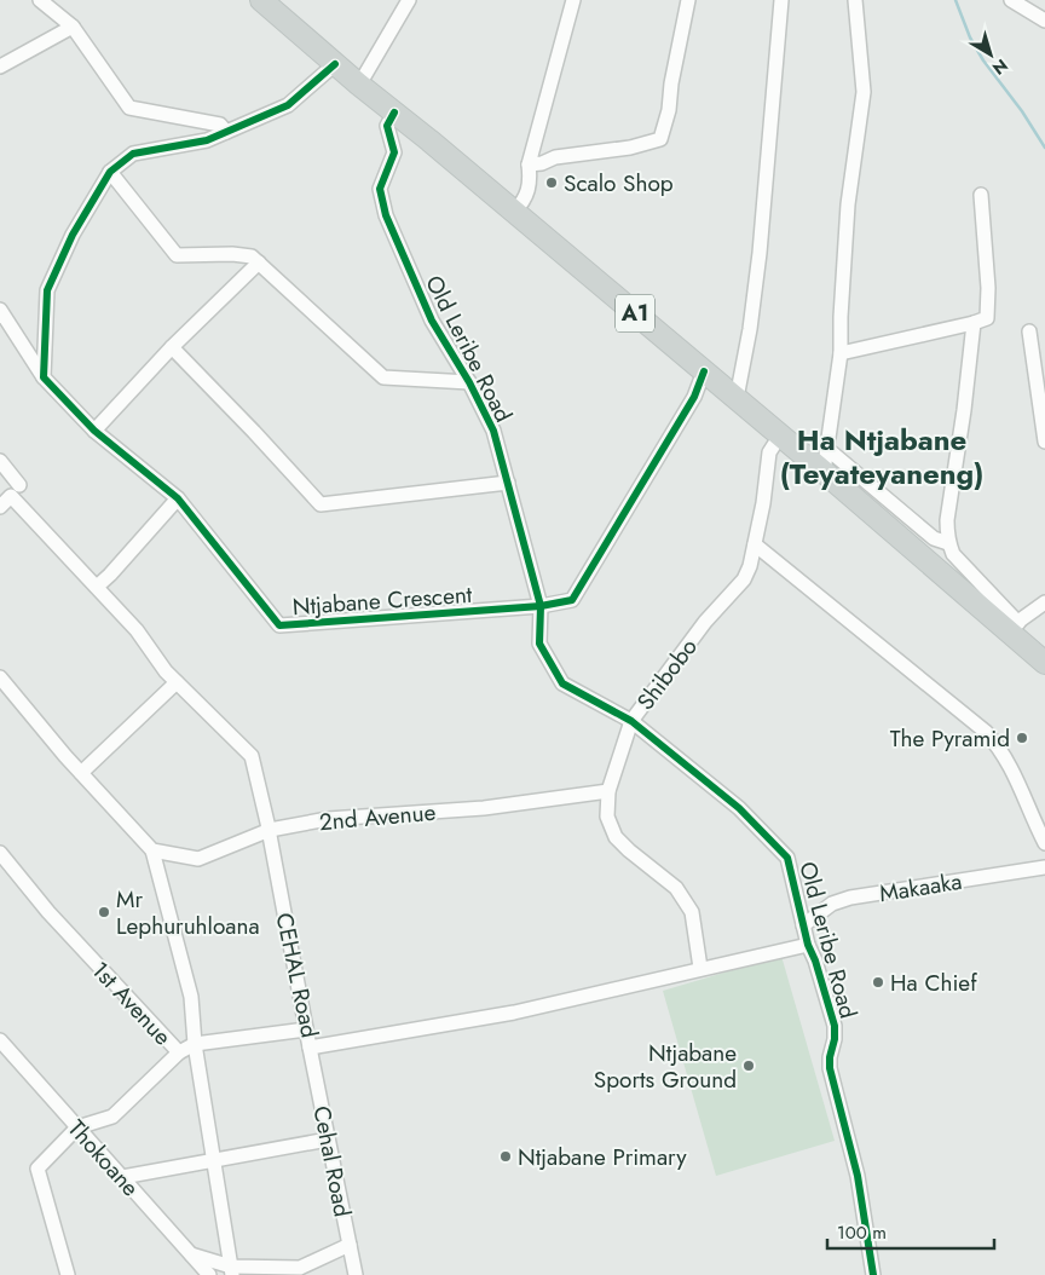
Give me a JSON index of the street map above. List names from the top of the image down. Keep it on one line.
{"streets":{"main road":["A1"],"street":["Old Leribe Road","Ntjabane Crescent","Shibobo","2nd Avenue","Makaaka","CEHAL Road","1st Avenue","Thokoane","Cehal Road"]},"crossings":[["A1","Old Leribe Road"],["A1","Ntjabane Crescent"],["A1","Shibobo"],["Old Leribe Road","Ntjabane Crescent"],["Old Leribe Road","Shibobo"],["Old Leribe Road","Makaaka"],["Old Leribe Road","CEHAL Road"],["Shibobo","2nd Avenue"],["Shibobo","CEHAL Road"],["2nd Avenue","CEHAL Road"],["CEHAL Road","1st Avenue"],["CEHAL Road","Cehal Road"]],"districts":["Ha Ntjabane (Teyateyaneng)"],"places":["Scalo Shop","The Pyramid","Mr Lephuruhloana","Ha Chief","Ntjabane Sports Ground","Ntjabane Primary"],"scale_bar":"100 m","north":"bottom right"}
